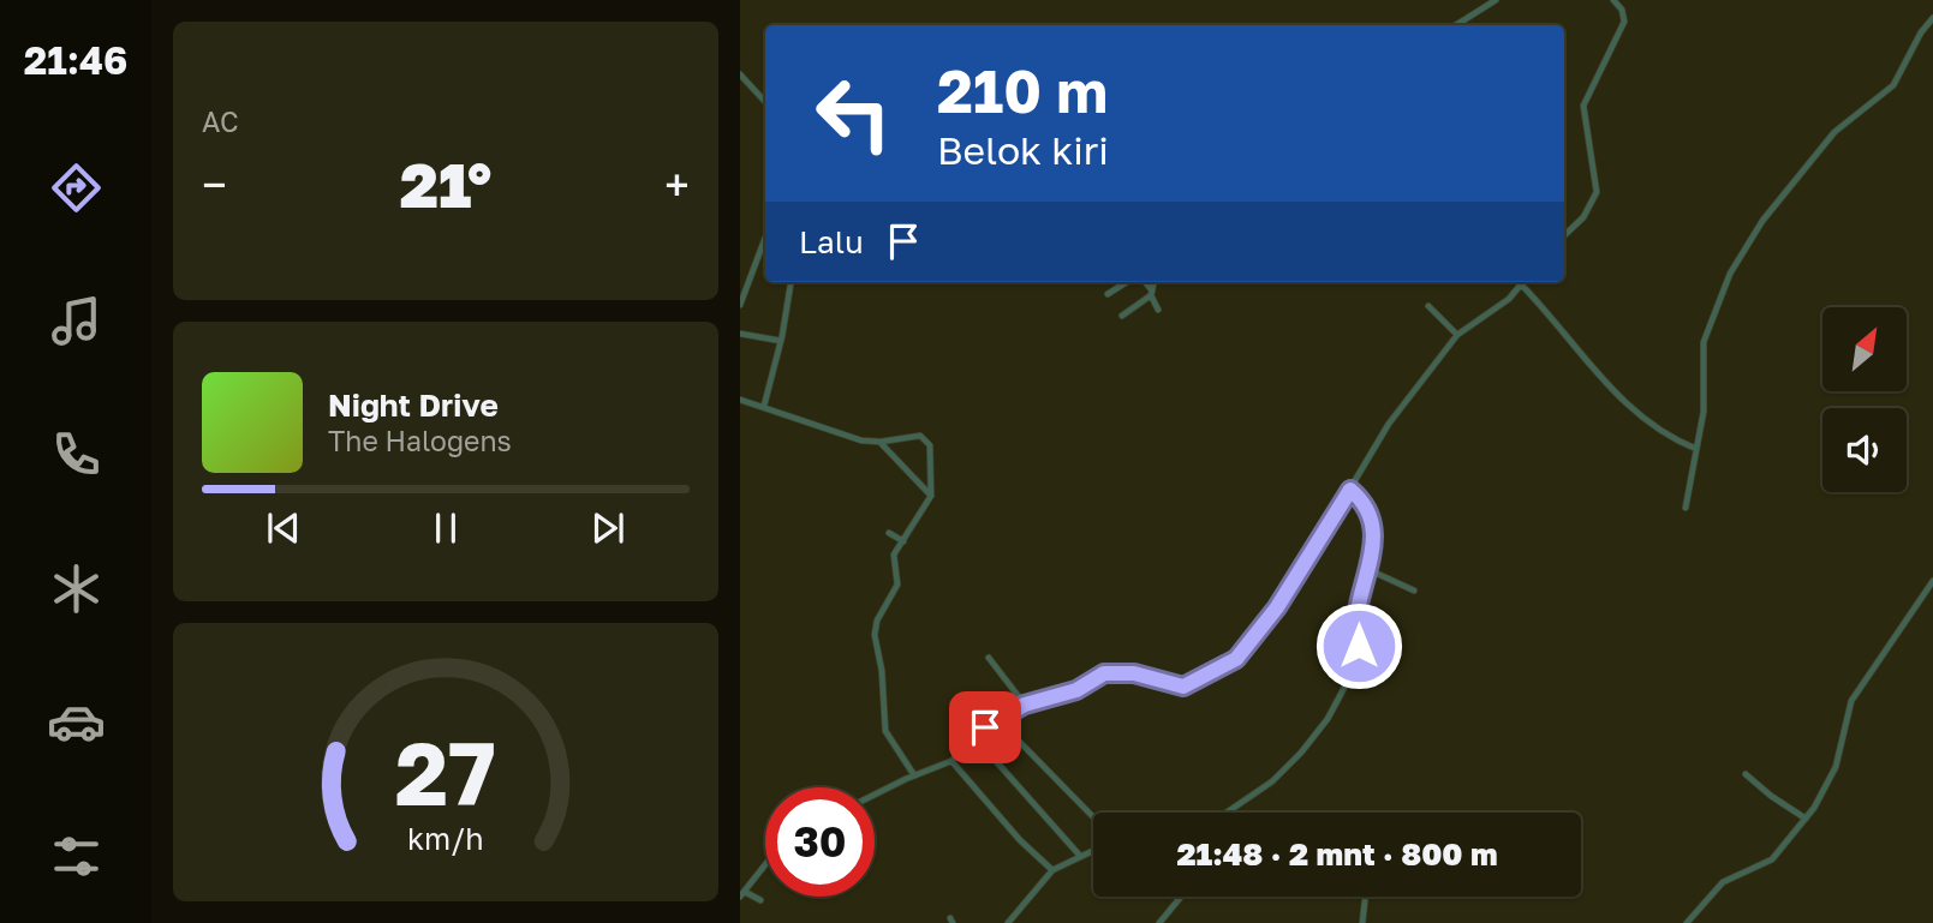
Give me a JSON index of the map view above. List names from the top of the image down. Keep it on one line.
{"north":"top right","page":{"tabs":"21:46","tile":"AC","turn":["210 m","Belok kiri"],"heat":["−","21°","+"],"then":"Lalu","song":["Night Drive","The Halogens"],"limit":"30","trip":"21:48 · 2 mnt · 800 m","gauge":["27","km/h"]}}
